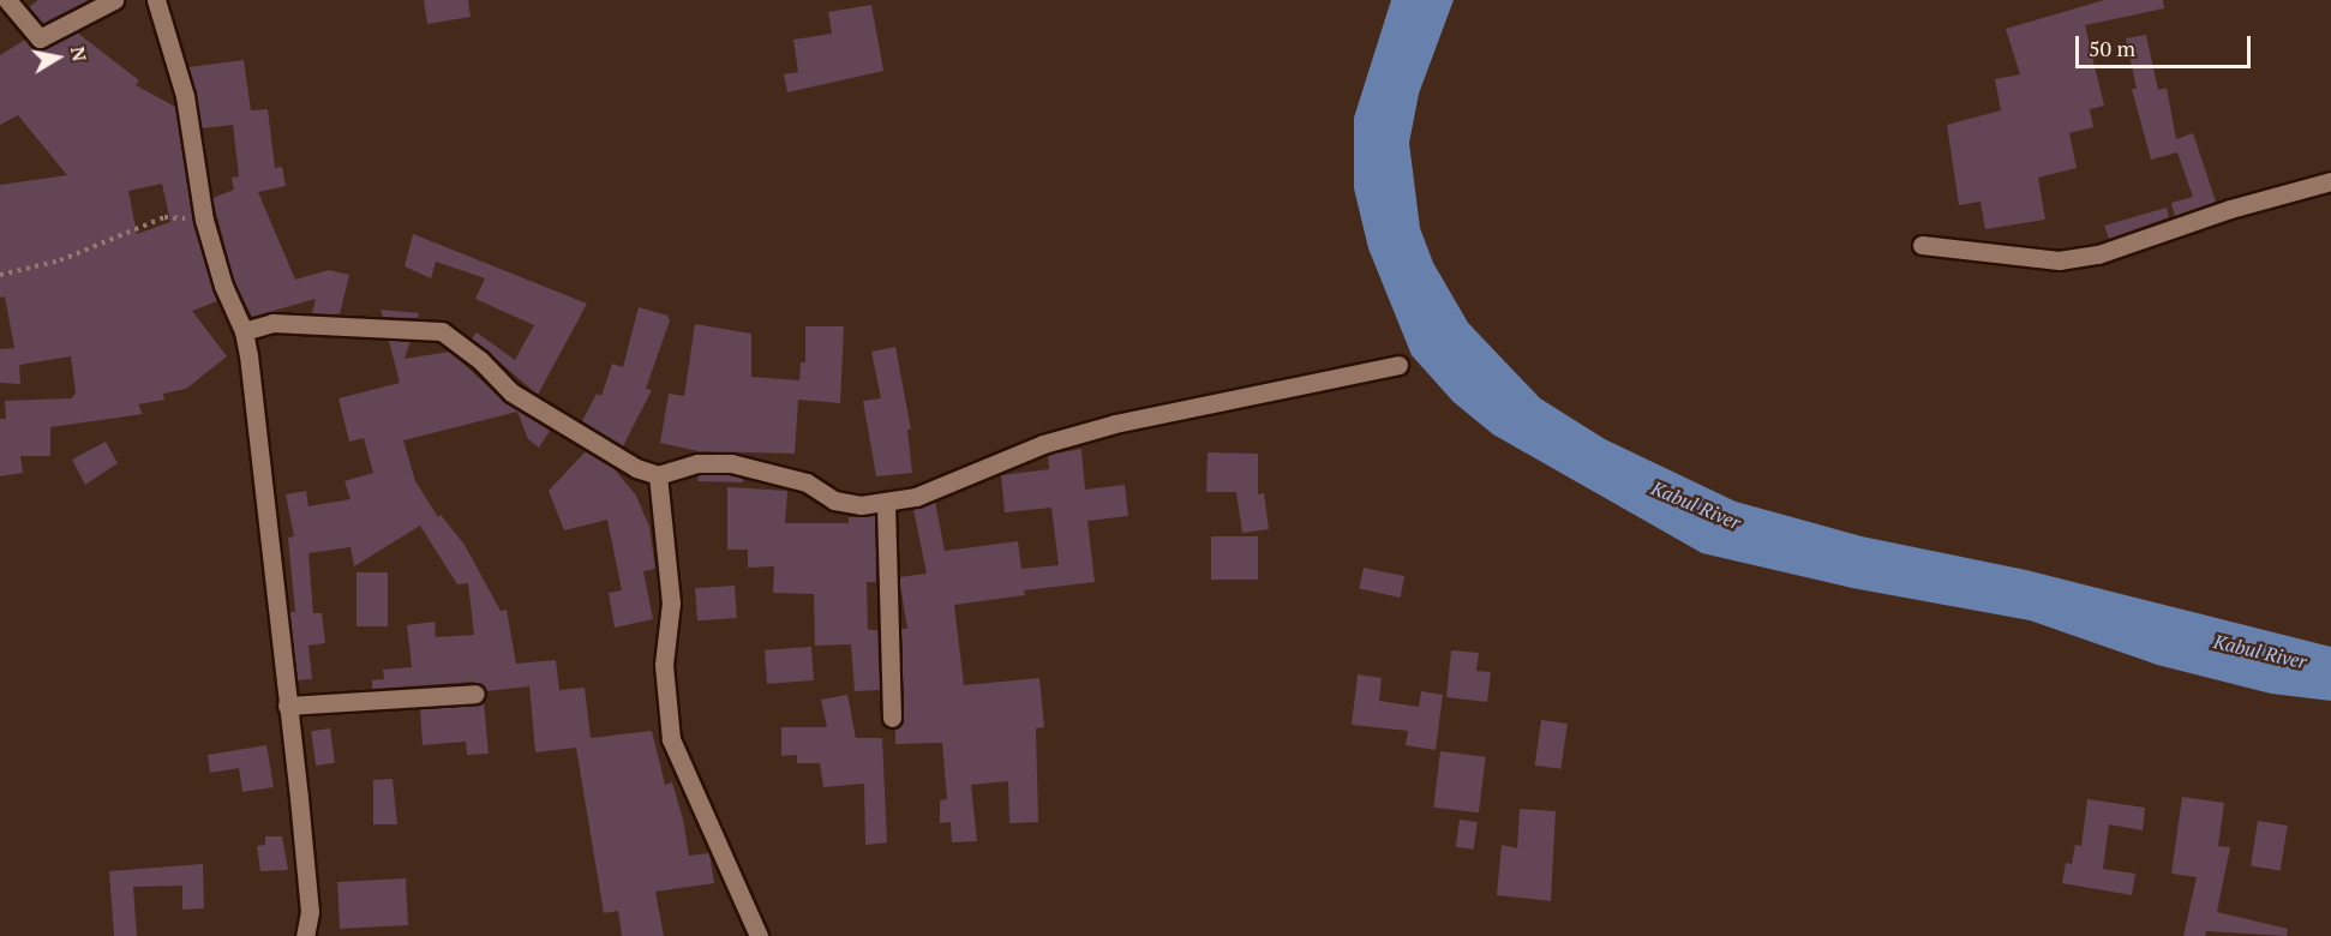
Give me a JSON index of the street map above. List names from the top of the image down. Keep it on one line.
{"water":["Kabul River"],"scale_bar":"50 m","north":"right"}
